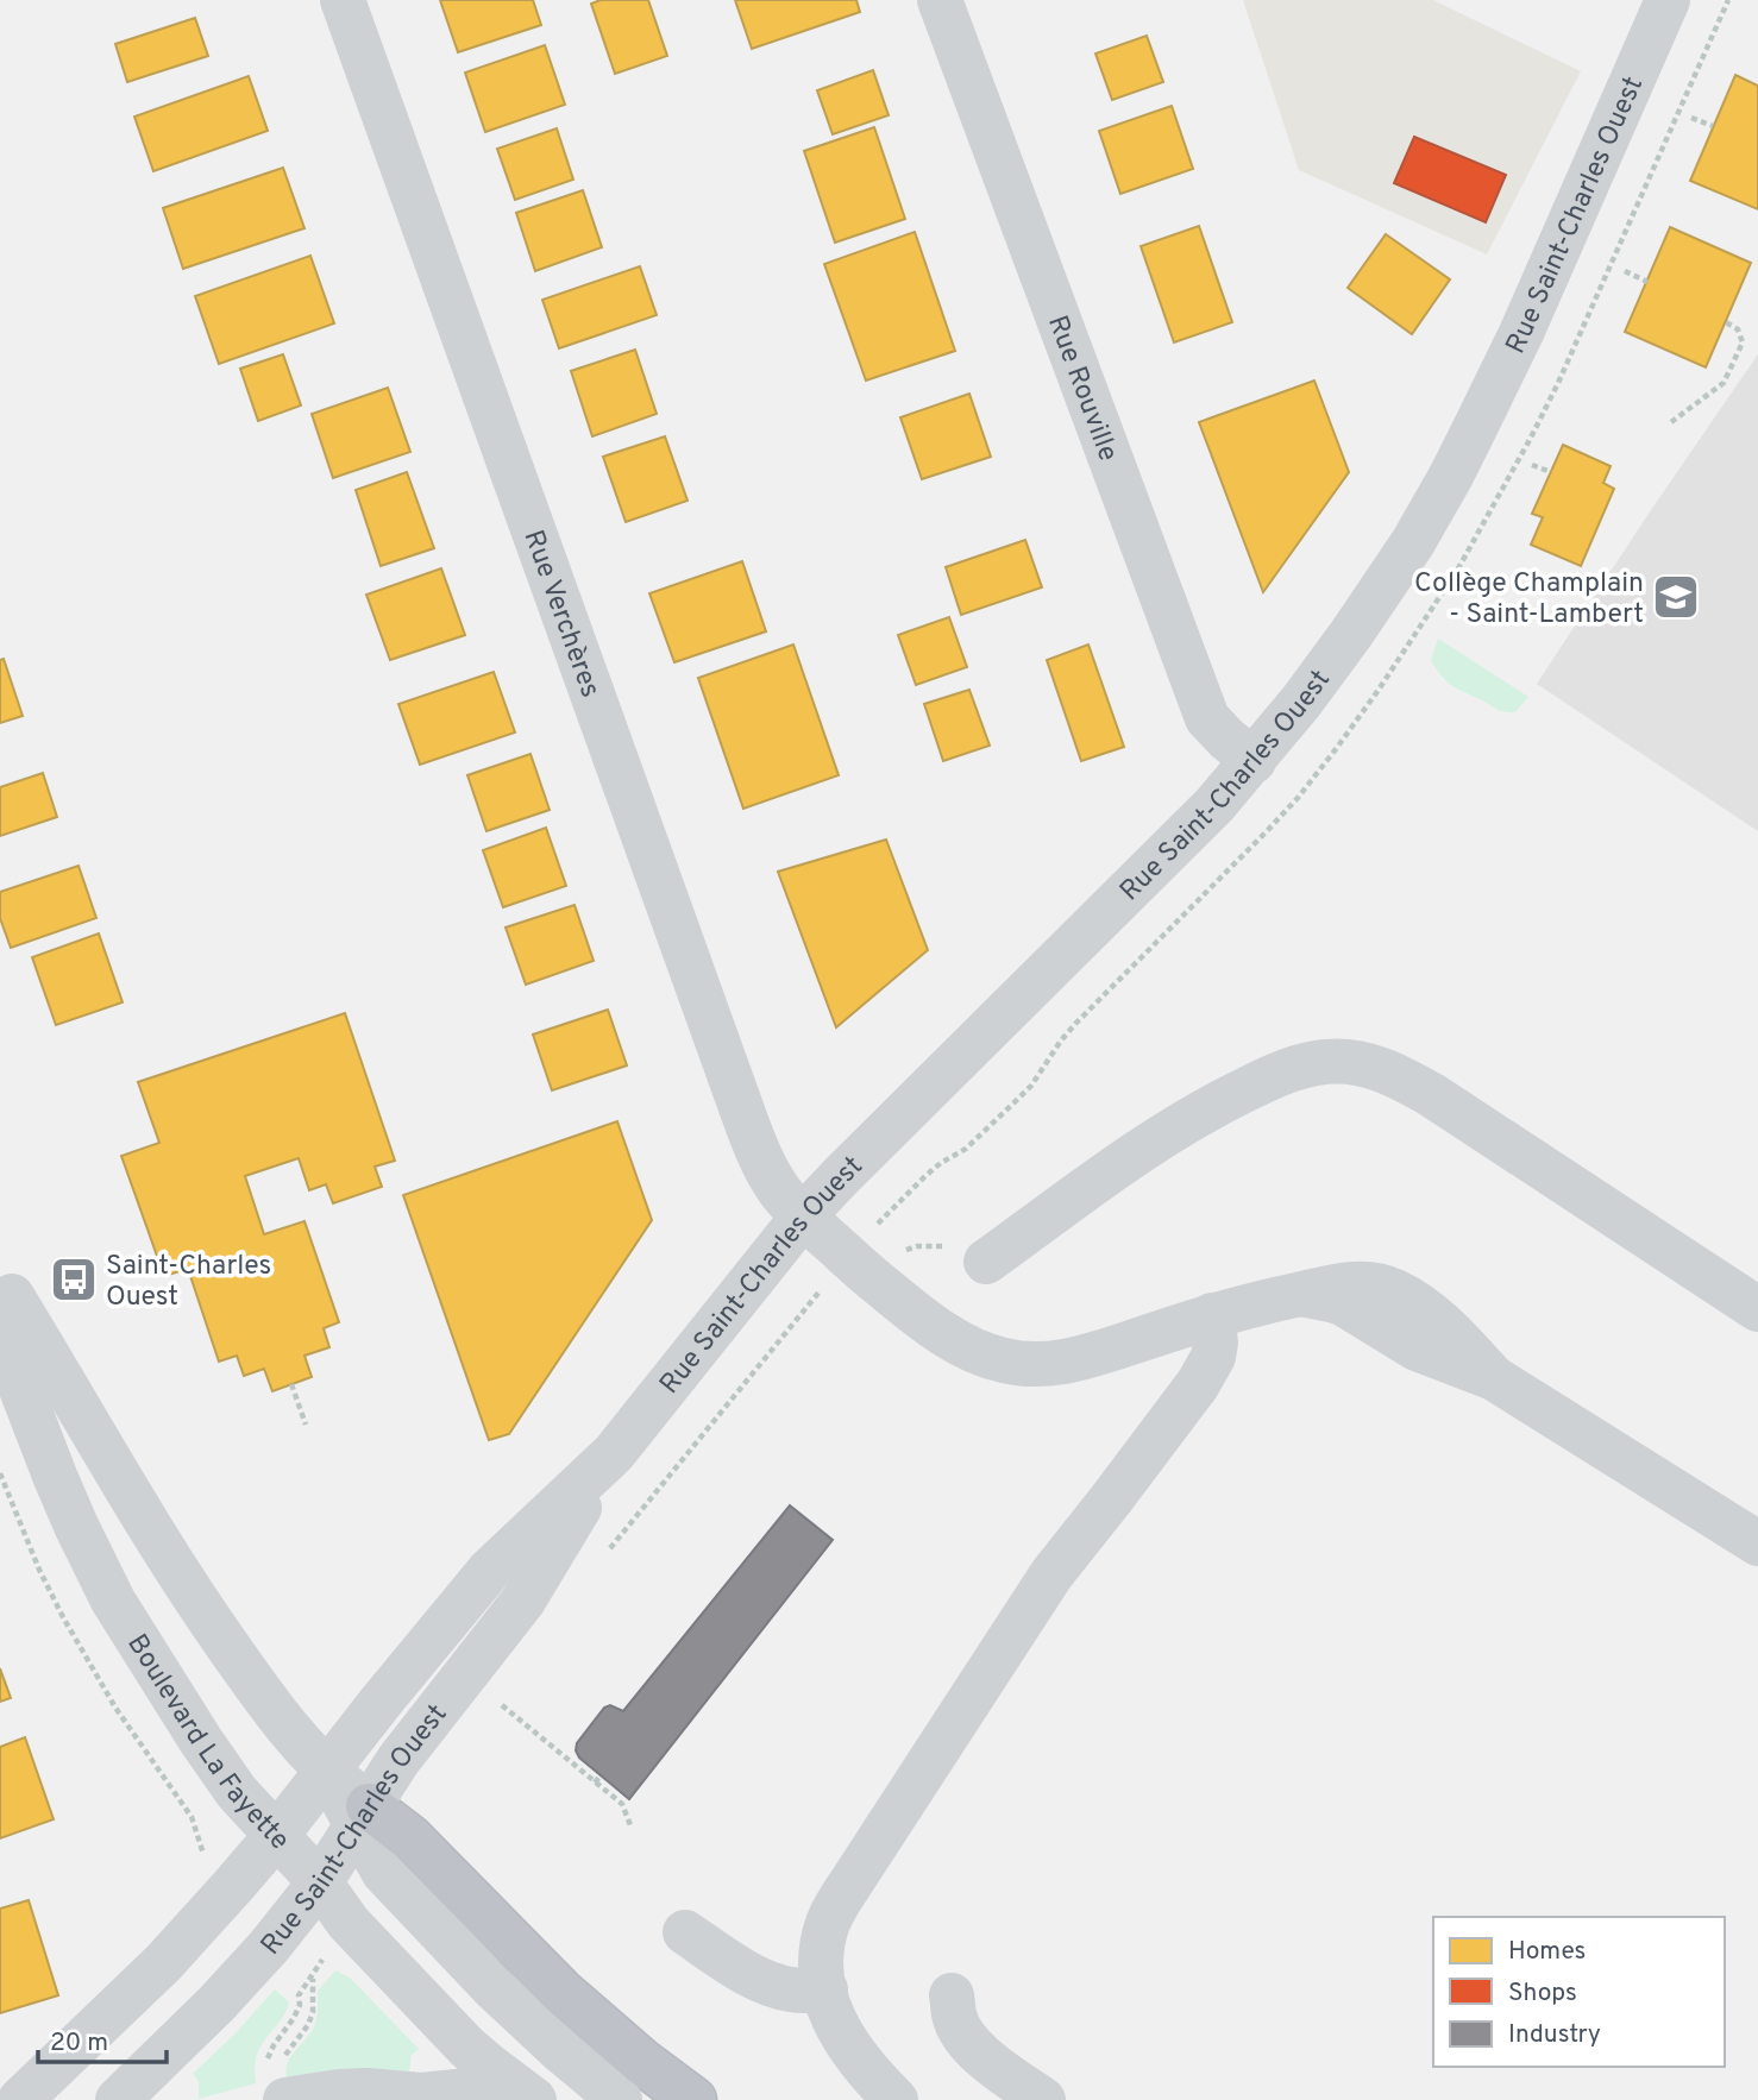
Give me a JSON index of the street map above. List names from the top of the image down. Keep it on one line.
{"streets":{"street":["Rue Saint-Charles Ouest","Rue Rouville","Rue Verchères","Boulevard La Fayette"]},"crossings":[["Rue Saint-Charles Ouest","Rue Rouville"],["Rue Saint-Charles Ouest","Rue Verchères"],["Rue Saint-Charles Ouest","Boulevard La Fayette"]],"places":{"school or university":["Collège Champlain - Saint-Lambert"],"bus stop":["Saint-Charles Ouest"]},"legend":["Homes","Shops","Industry"],"scale_bar":"20 m"}
